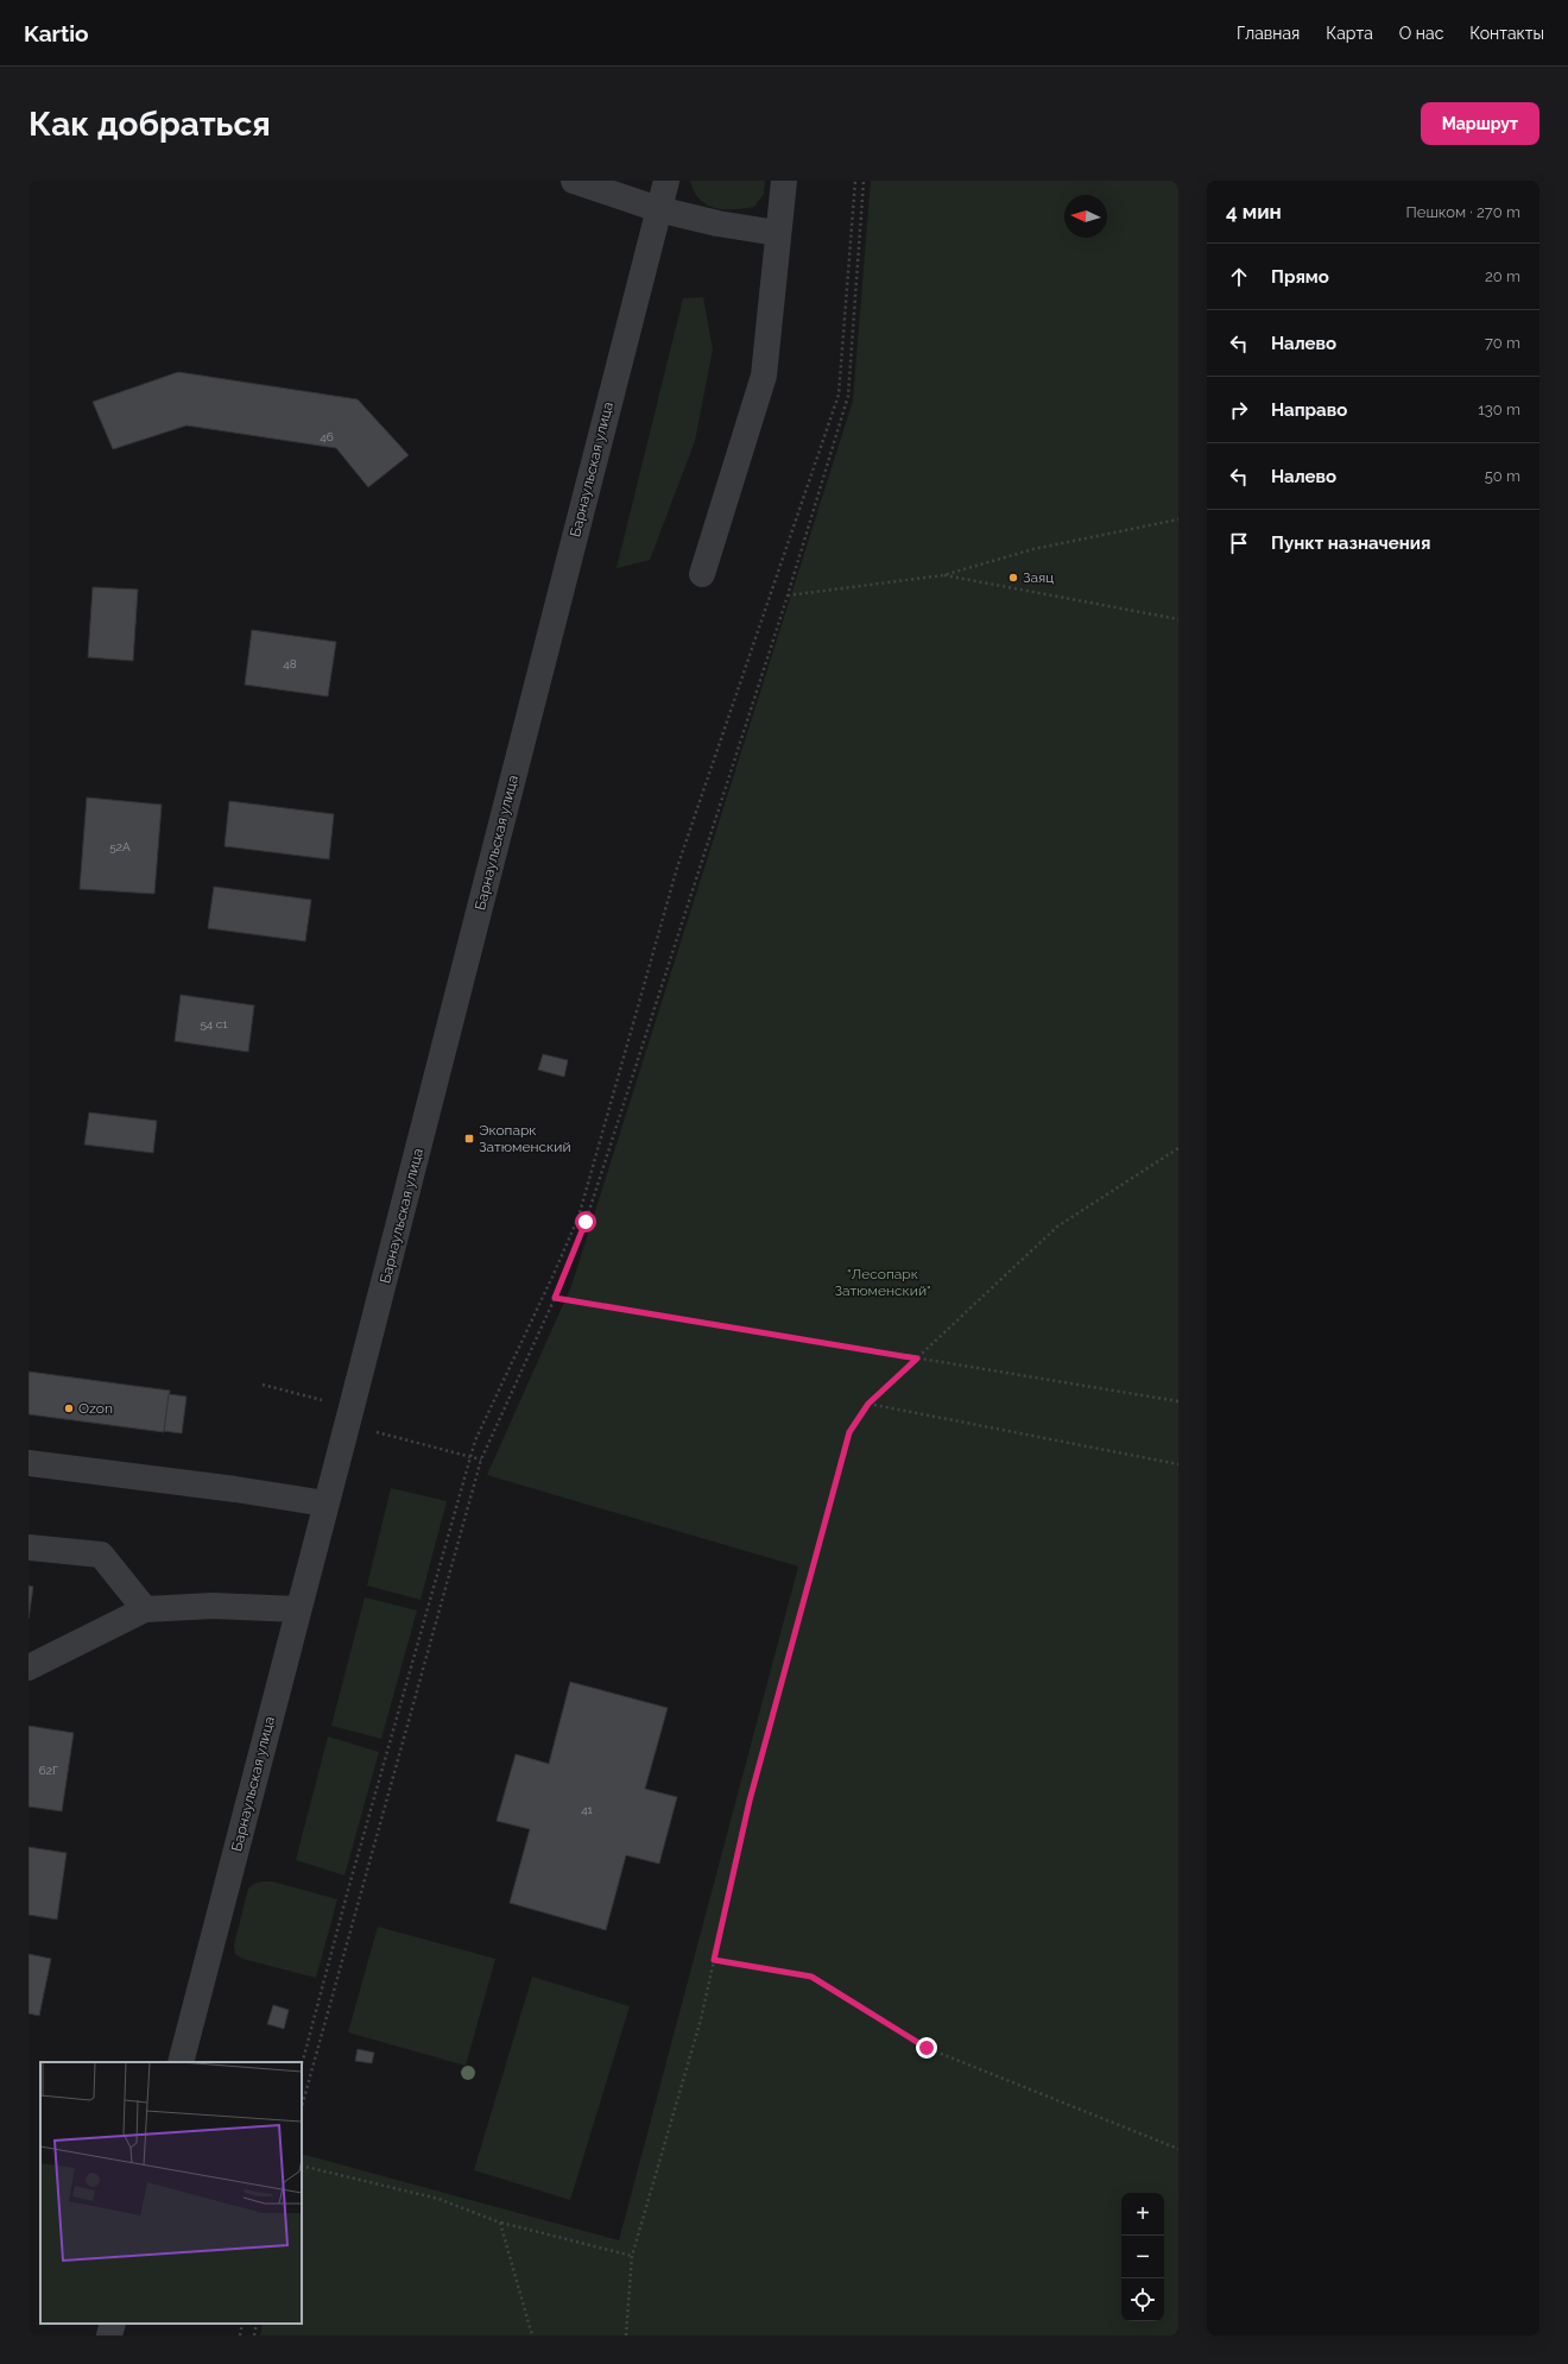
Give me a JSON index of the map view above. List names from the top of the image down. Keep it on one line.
{"streets":{"street":["Барнаульская улица"]},"parks":["\"Лесопарк Затюменский\""],"places":{"other":["Заяц","Ozon"],"transit":["Экопарк Затюменский"]},"house_numbers":["46","48","52А","54 с1","62Г","41"],"north":"left","page":{"header":"Kartio","nav":["Главная","Карта","О нас","Контакты"],"buttons":"Маршрут","title":"Как добраться","heading":["4 мин","Пешком · 270 m"],"list":[["Прямо","20 m"],["Налево","70 m"],["Направо","130 m"],["Налево","50 m"],"Пункт назначения"],"map_buttons":["+","−"]}}
